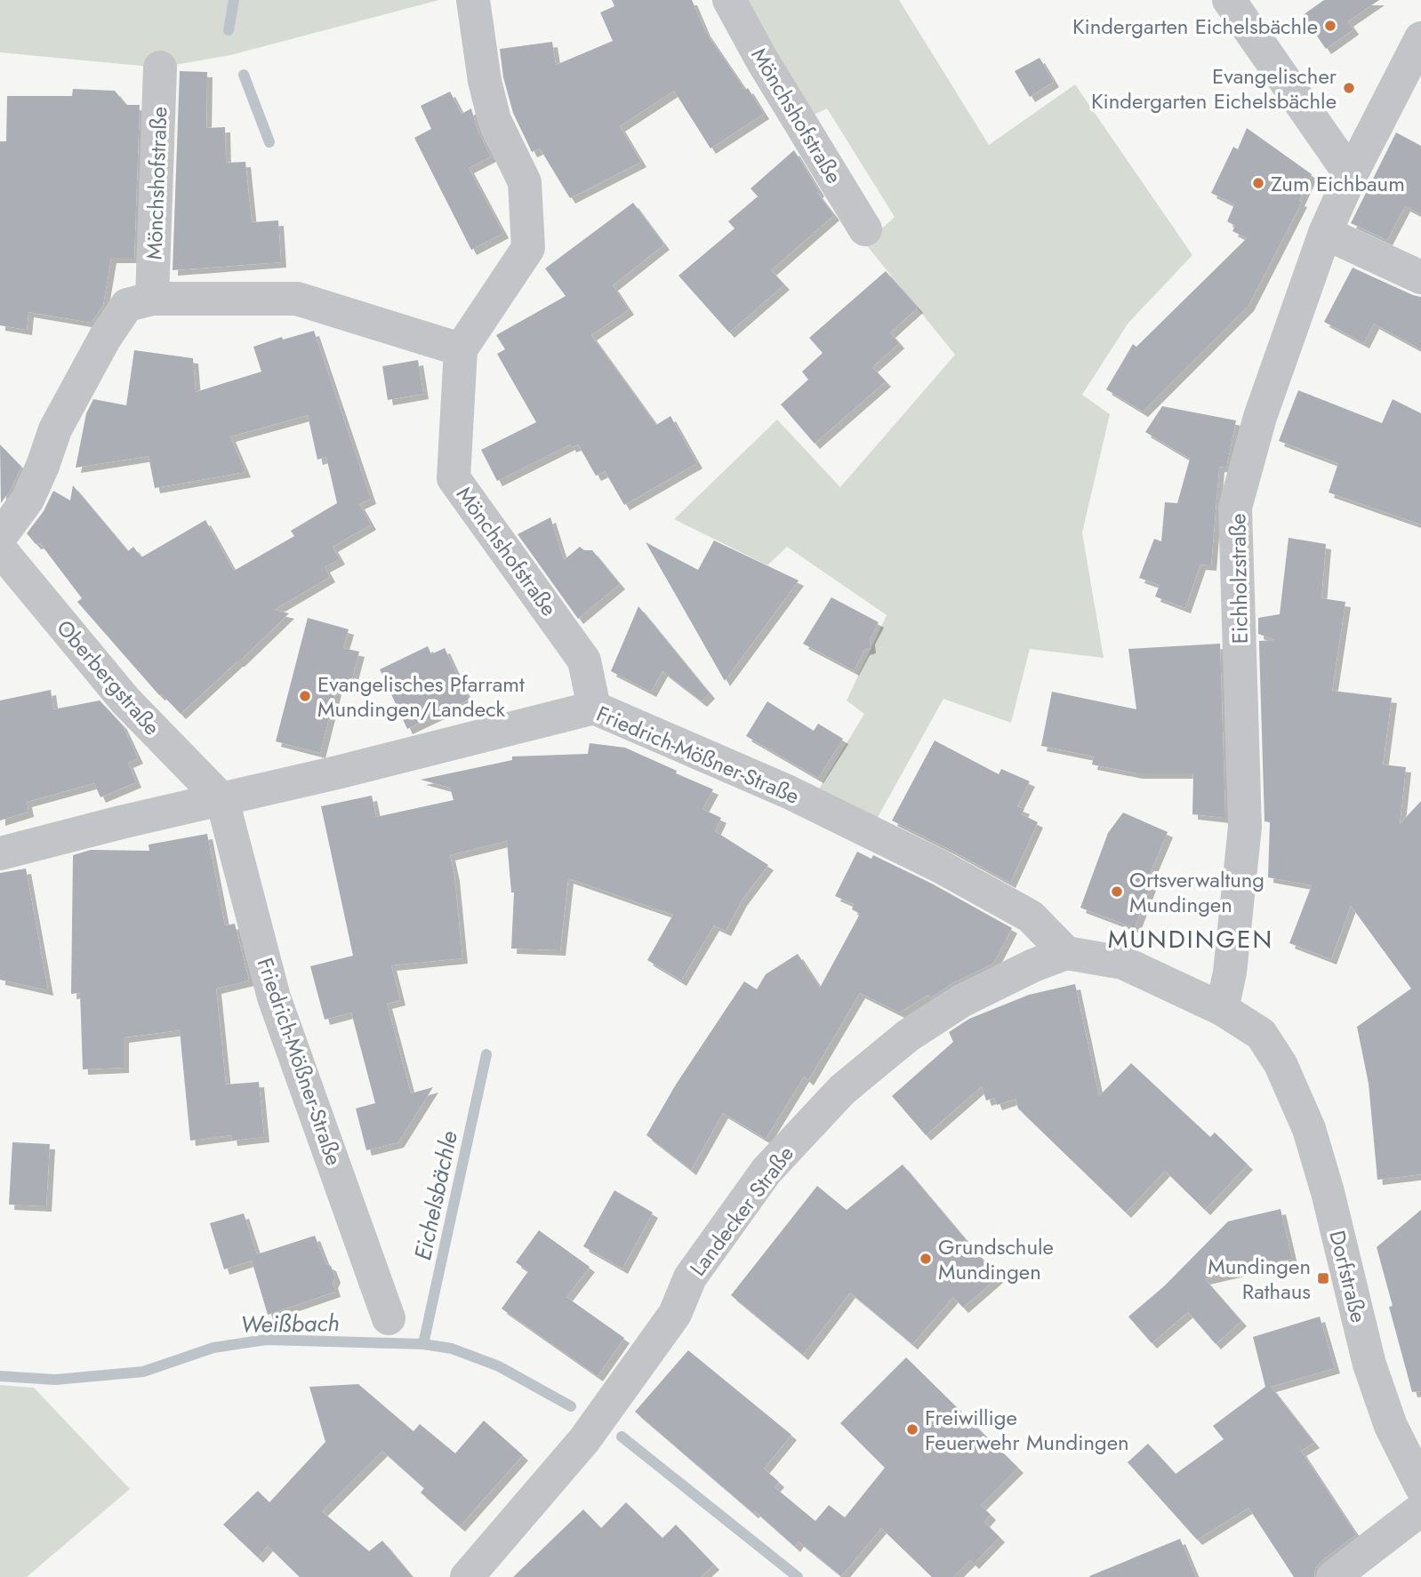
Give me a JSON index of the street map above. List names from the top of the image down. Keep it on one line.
{"streets":{"street":["Mönchshofstraße","Eichholzstraße","Oberbergstraße","Friedrich-Mößner-Straße","Landecker Straße","Dorfstraße"]},"crossings":[["Mönchshofstraße","Friedrich-Mößner-Straße"],["Eichholzstraße","Dorfstraße"],["Oberbergstraße","Friedrich-Mößner-Straße"],["Friedrich-Mößner-Straße","Landecker Straße"],["Friedrich-Mößner-Straße","Dorfstraße"],["Landecker Straße","Dorfstraße"]],"districts":["MUNDINGEN"],"water":["Eichelsbächle","Weißbach"],"places":{"other":["Kindergarten Eichelsbächle","Evangelischer Kindergarten Eichelsbächle","Zum Eichbaum","Evangelisches Pfarramt Mundingen/Landeck","Ortsverwaltung Mundingen","Grundschule Mundingen","Freiwillige Feuerwehr Mundingen"],"transit":["Mundingen Rathaus"]}}
